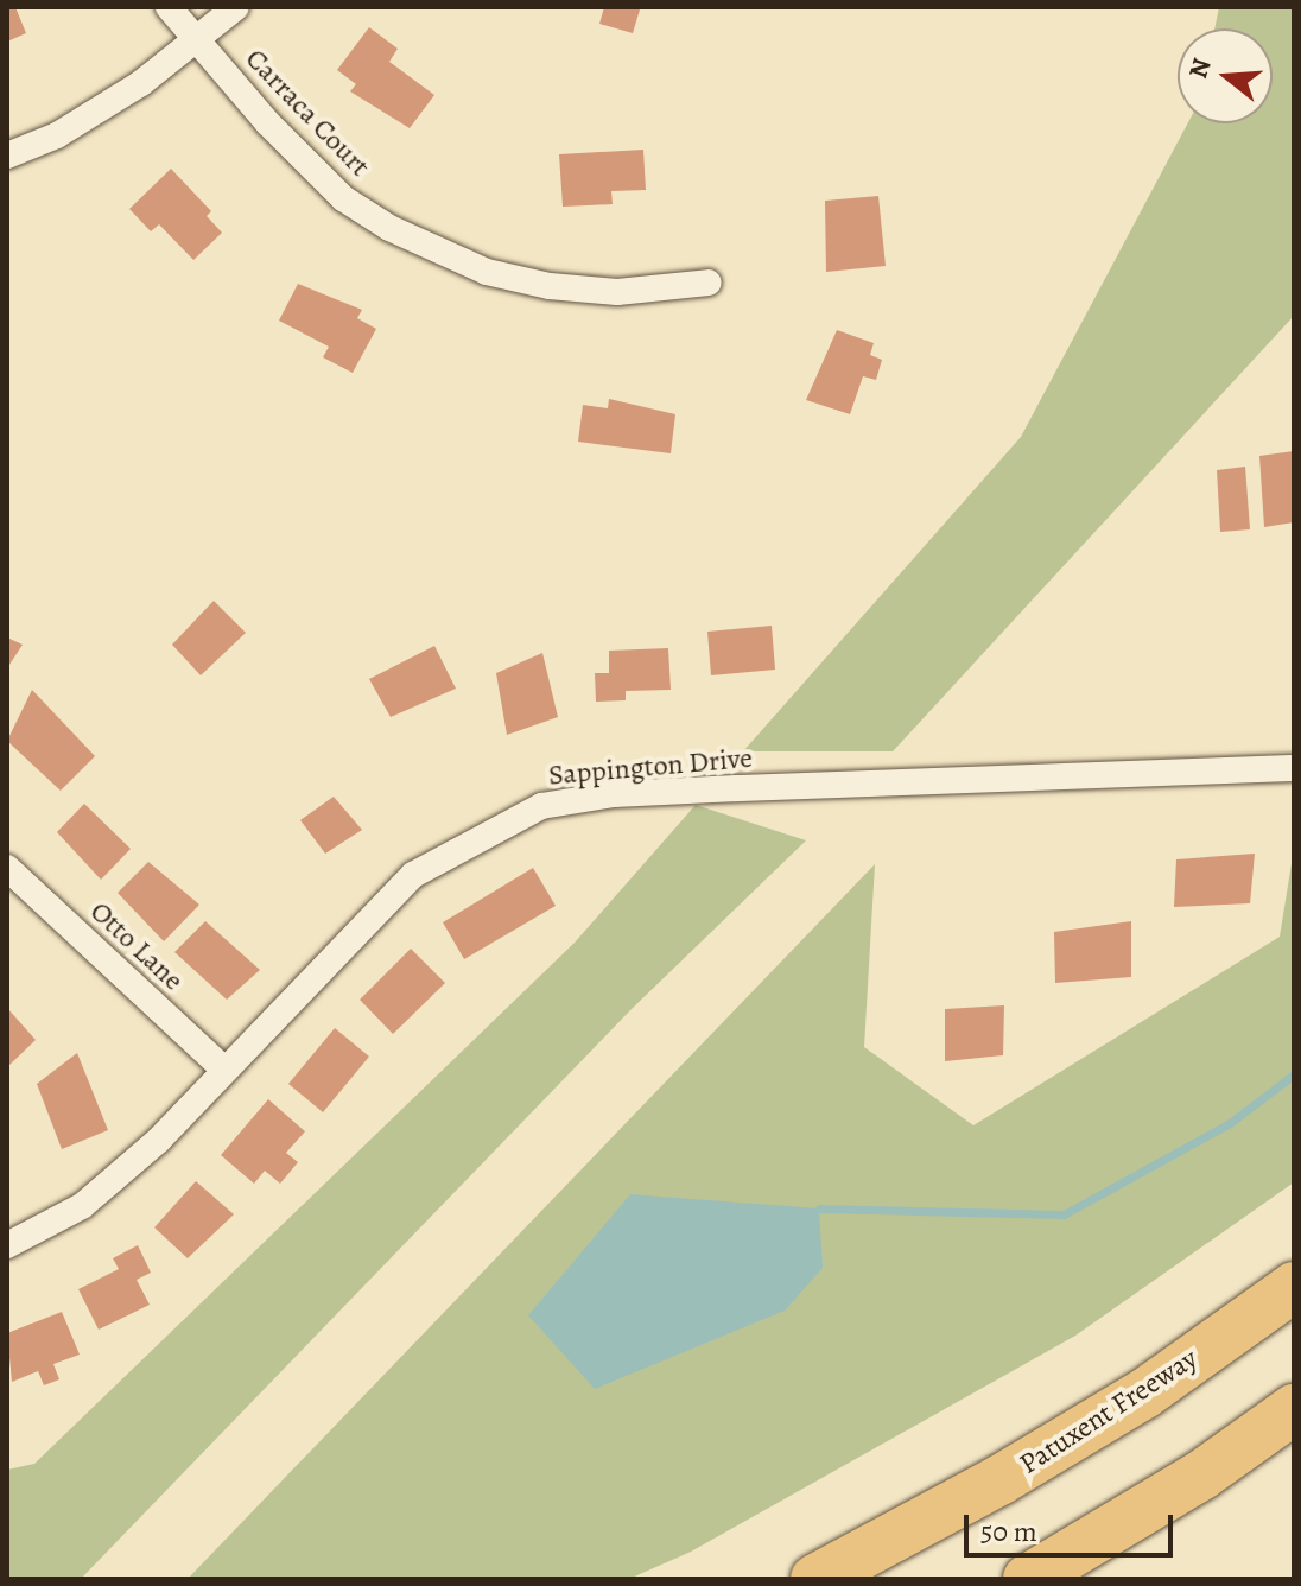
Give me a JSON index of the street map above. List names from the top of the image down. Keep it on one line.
{"streets":{"highway":["Patuxent Freeway"],"street":["Carraca Court","Sappington Drive","Otto Lane"]},"crossings":[["Sappington Drive","Otto Lane"]],"scale_bar":"50 m","north":"left"}
